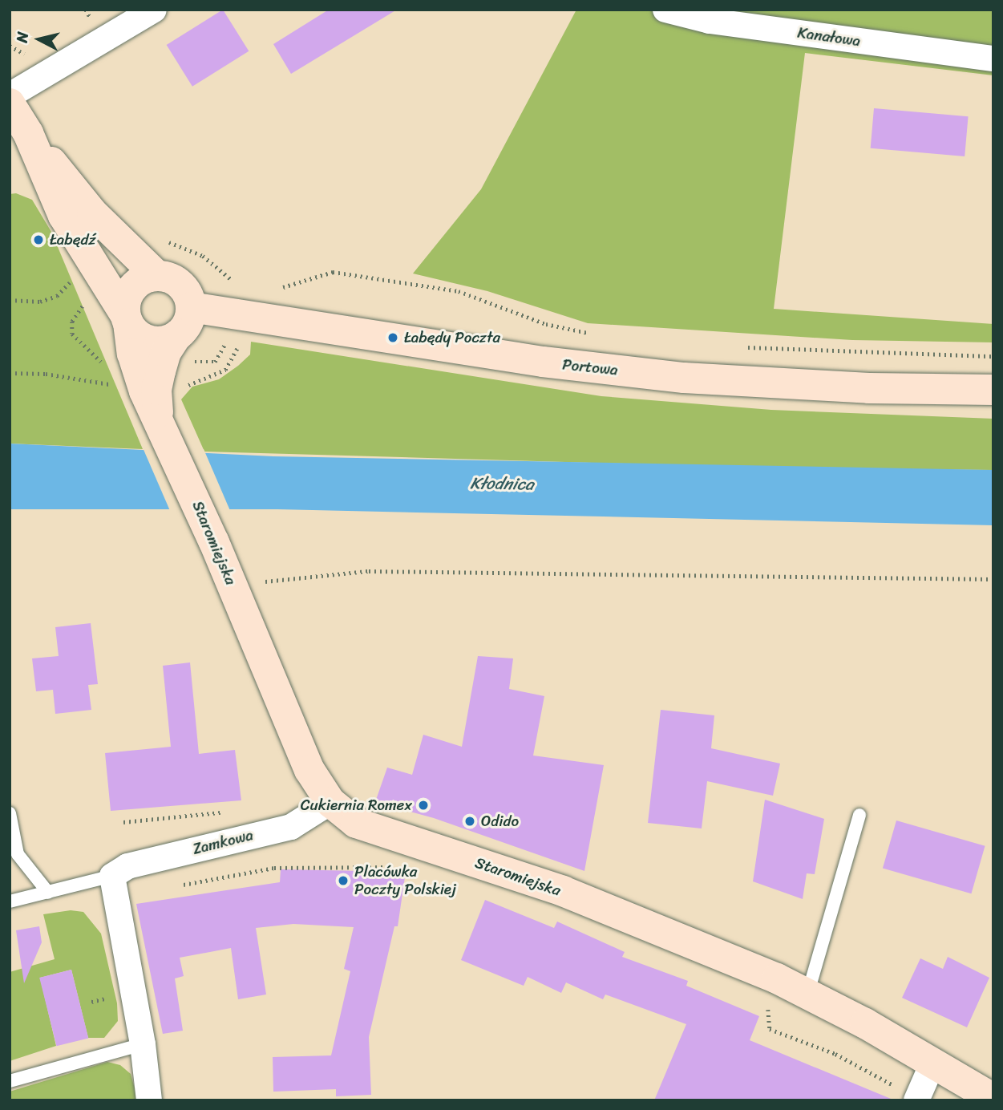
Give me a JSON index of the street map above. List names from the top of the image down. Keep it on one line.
{"streets":{"street":["Kanałowa","Portowa","Staromiejska","Zamkowa"]},"crossings":[["Portowa","Staromiejska"],["Staromiejska","Zamkowa"]],"water":["Kłodnica"],"places":["Łabędź","Łabędy Poczta","Cukiernia Romex","Odido","Placówka Poczty Polskiej"],"north":"left"}
